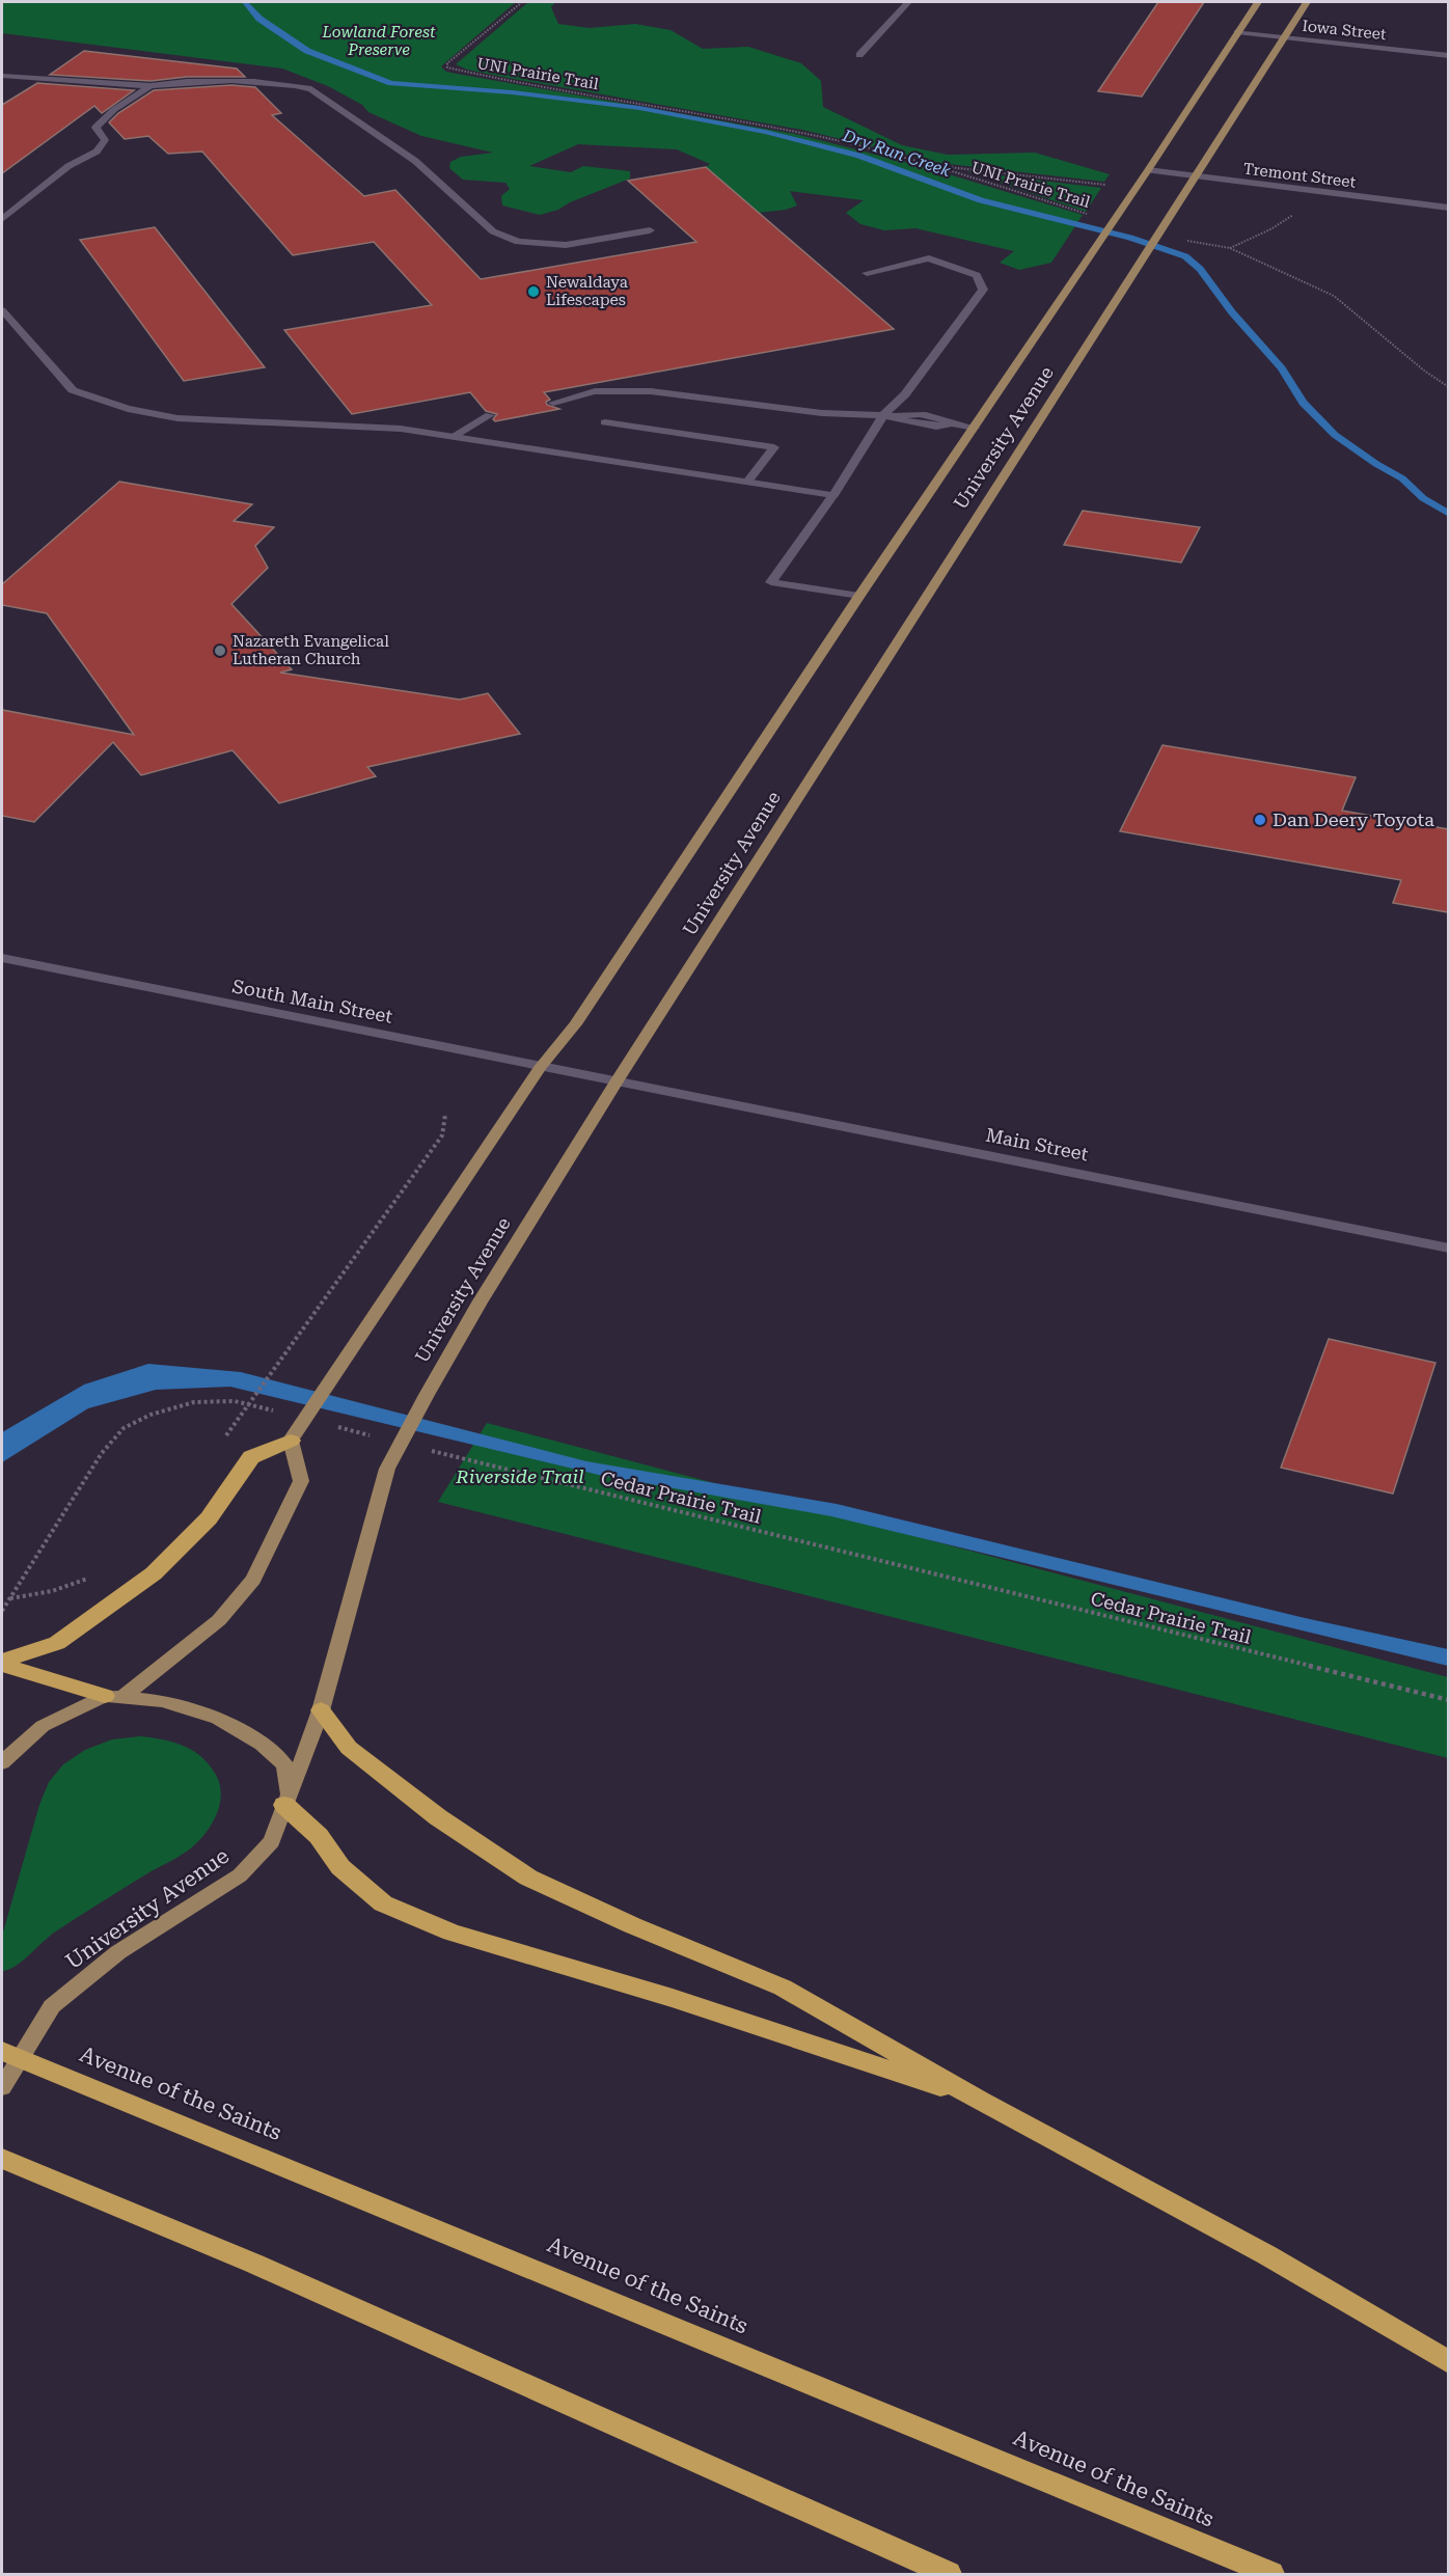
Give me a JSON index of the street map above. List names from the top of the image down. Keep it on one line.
{"streets":{"highway":["Avenue of the Saints"],"main road":["University Avenue"],"street":["Iowa Street","Tremont Street","South Main Street","Main Street"],"path":["UNI Prairie Trail","Cedar Prairie Trail"]},"crossings":[["Iowa Street","University Avenue"],["Tremont Street","University Avenue"],["University Avenue","South Main Street"],["University Avenue","Main Street"],["South Main Street","Main Street"]],"water":["Dry Run Creek"],"parks":["Lowland Forest Preserve","Riverside Trail"],"places":["Newaldaya Lifescapes","Nazareth Evangelical Lutheran Church","Dan Deery Toyota"]}
